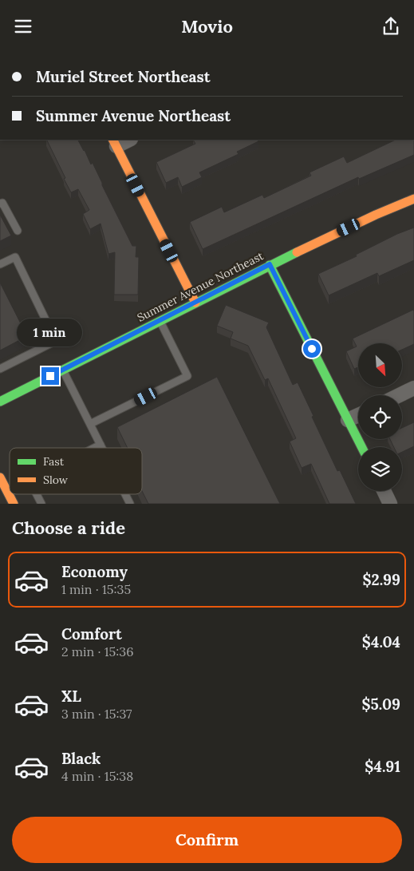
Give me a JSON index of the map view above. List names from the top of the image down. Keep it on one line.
{"streets":{"street":["Summer Avenue Northeast"]},"legend":["Fast","Slow"],"north":"bottom right","page":{"header":"Movio","banner":["Muriel Street Northeast","Summer Avenue Northeast"],"bubble":"1 min","heading":"Choose a ride","list":[{"name":"Economy","note":"1 min · 15:35","value":"$2.99"},{"name":"Comfort","note":"2 min · 15:36","value":"$4.04"},{"name":"XL","note":"3 min · 15:37","value":"$5.09"},{"name":"Black","note":"4 min · 15:38","value":"$4.91"}],"buttons":"Confirm"}}
